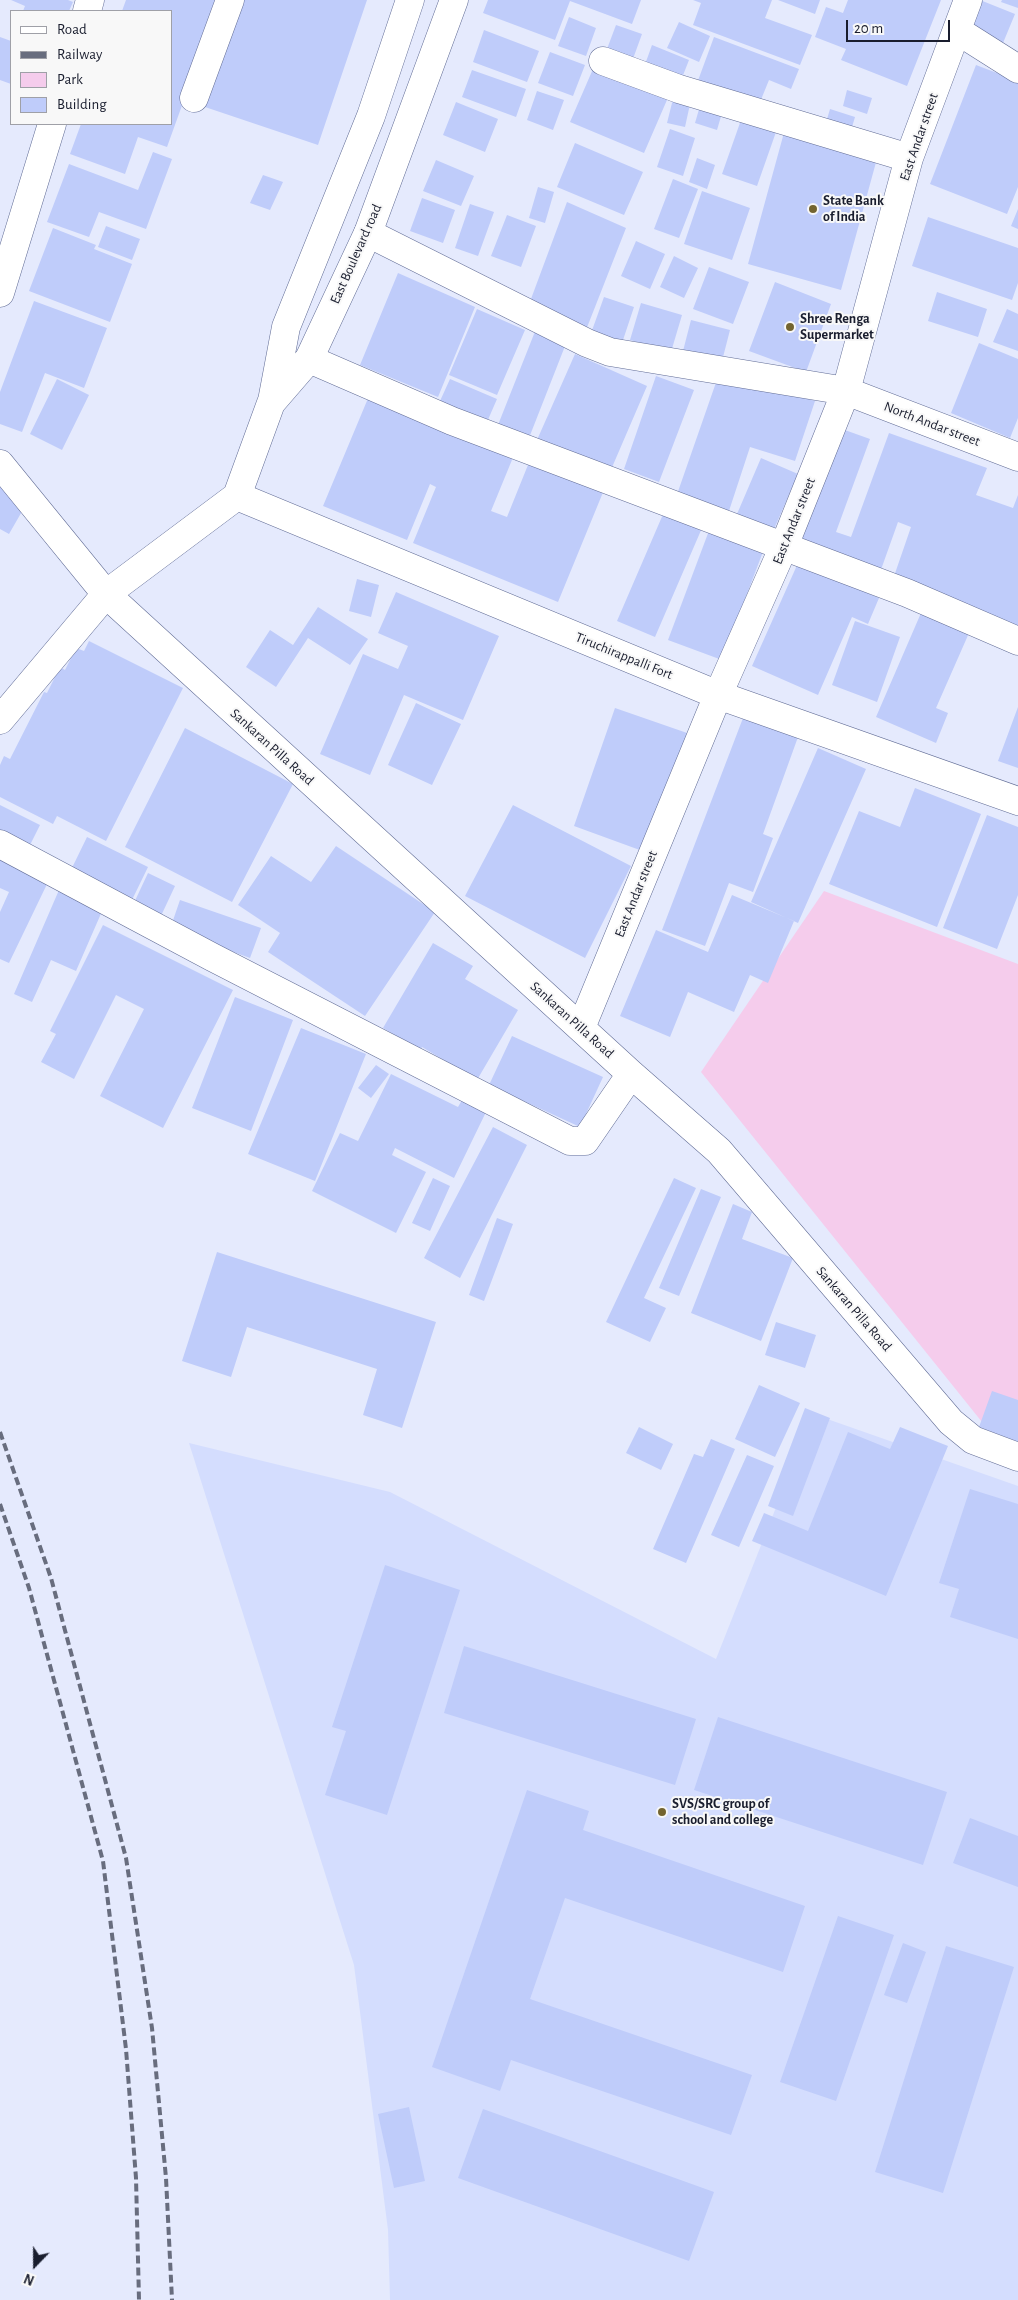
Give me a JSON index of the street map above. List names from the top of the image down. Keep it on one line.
{"streets":{"street":["East Andar street","East Boulevard road","North Andar street","Tiruchirappalli Fort","Sankaran Pilla Road"]},"crossings":[["East Andar street","North Andar street"],["East Andar street","Tiruchirappalli Fort"],["East Andar street","Sankaran Pilla Road"],["East Boulevard road","North Andar street"],["East Boulevard road","Tiruchirappalli Fort"]],"places":["State Bank of India","Shree Renga Supermarket","SVS/SRC group of school and college"],"legend":["Road","Railway","Park","Building"],"scale_bar":"20 m","north":"bottom"}
